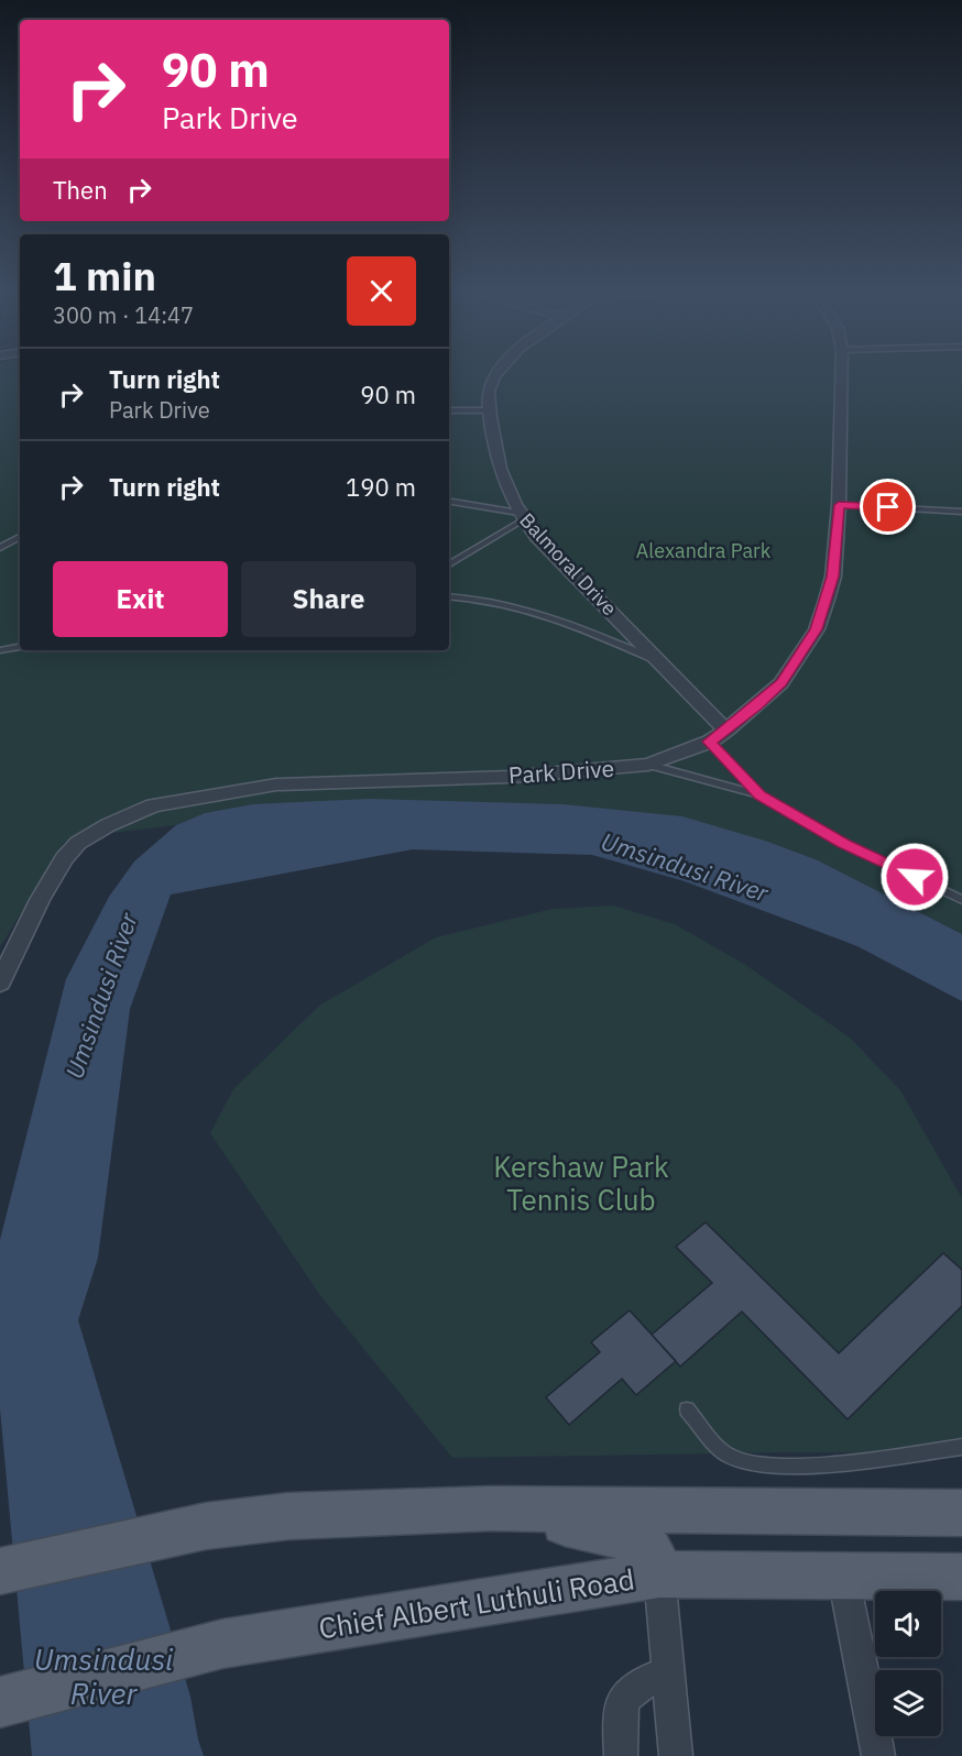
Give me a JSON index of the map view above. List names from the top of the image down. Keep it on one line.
{"streets":{"main road":["Chief Albert Luthuli Road"],"street":["Balmoral Drive","Park Drive"]},"crossings":[["Balmoral Drive","Park Drive"]],"water":["Umsindusi River"],"parks":["Alexandra Park","Kershaw Park Tennis Club"],"page":{"turn":["90 m","Park Drive"],"then":"Then","heading":["1 min","300 m · 14:47"],"list":[{"name":"Turn right","note":"Park Drive","value":"90 m"},{"name":"Turn right","value":"190 m"}],"buttons":["Exit","Share"]}}
